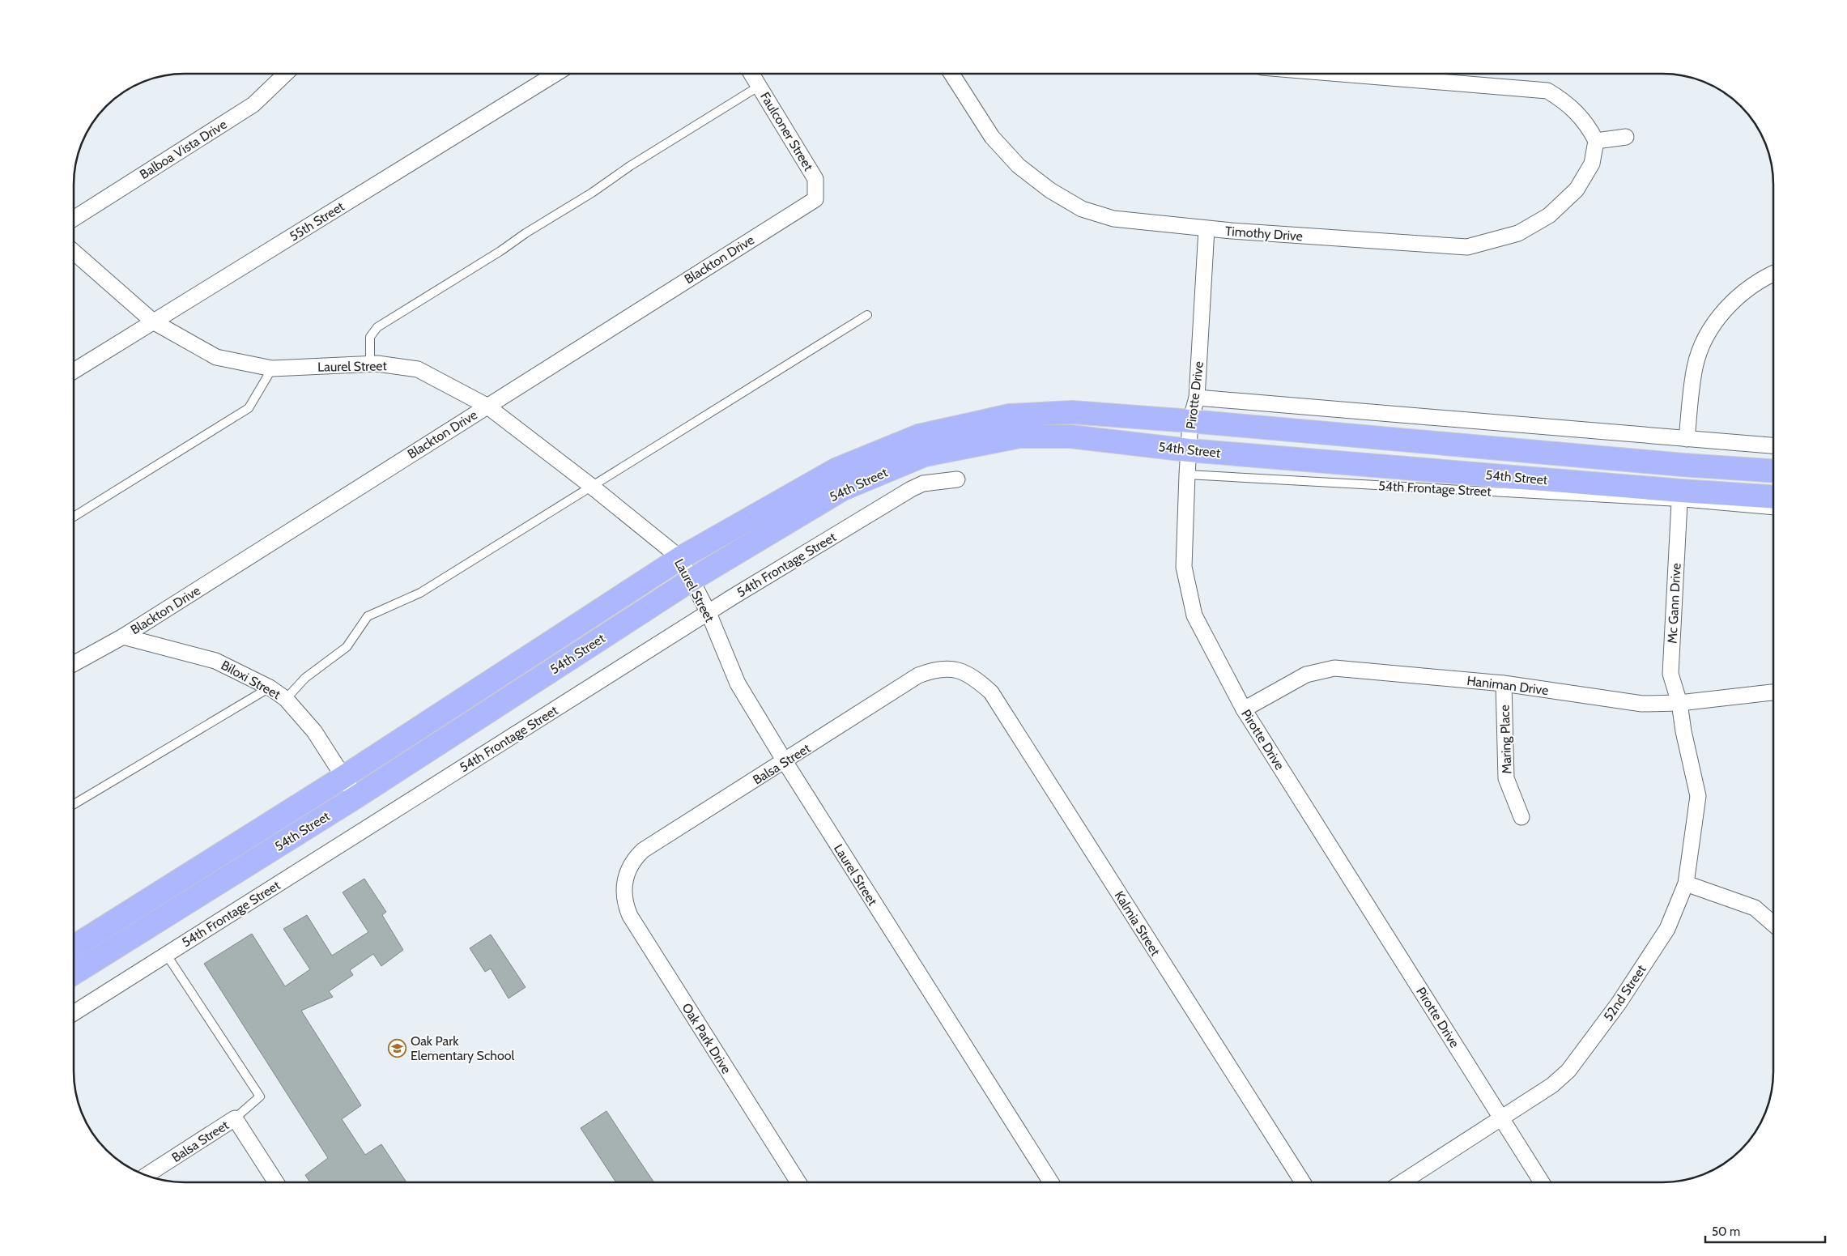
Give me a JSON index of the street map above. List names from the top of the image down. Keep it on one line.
{"streets":{"main road":["54th Street"],"street":["Faulconer Street","Balboa Vista Drive","55th Street","Timothy Drive","Blackton Drive","Laurel Street","Pirotte Drive","54th Frontage Street","Mc Gann Drive","Biloxi Street","Haniman Drive","Maring Place","Balsa Street","Kalmia Street","52nd Street","Oak Park Drive"]},"crossings":[["Faulconer Street","Blackton Drive"],["55th Street","Laurel Street"],["Timothy Drive","Pirotte Drive"],["Blackton Drive","Laurel Street"],["Blackton Drive","Biloxi Street"],["Laurel Street","54th Street"],["Laurel Street","54th Frontage Street"],["Laurel Street","Balsa Street"],["Pirotte Drive","54th Street"],["Pirotte Drive","54th Frontage Street"],["Pirotte Drive","Haniman Drive"],["Pirotte Drive","52nd Street"],["54th Street","Biloxi Street"],["54th Frontage Street","Mc Gann Drive"],["Mc Gann Drive","Haniman Drive"],["Mc Gann Drive","52nd Street"],["Haniman Drive","Maring Place"],["Haniman Drive","52nd Street"],["Balsa Street","Kalmia Street"],["Balsa Street","Oak Park Drive"]],"places":{"school or university":["Oak Park Elementary School"]},"scale_bar":"50 m"}
